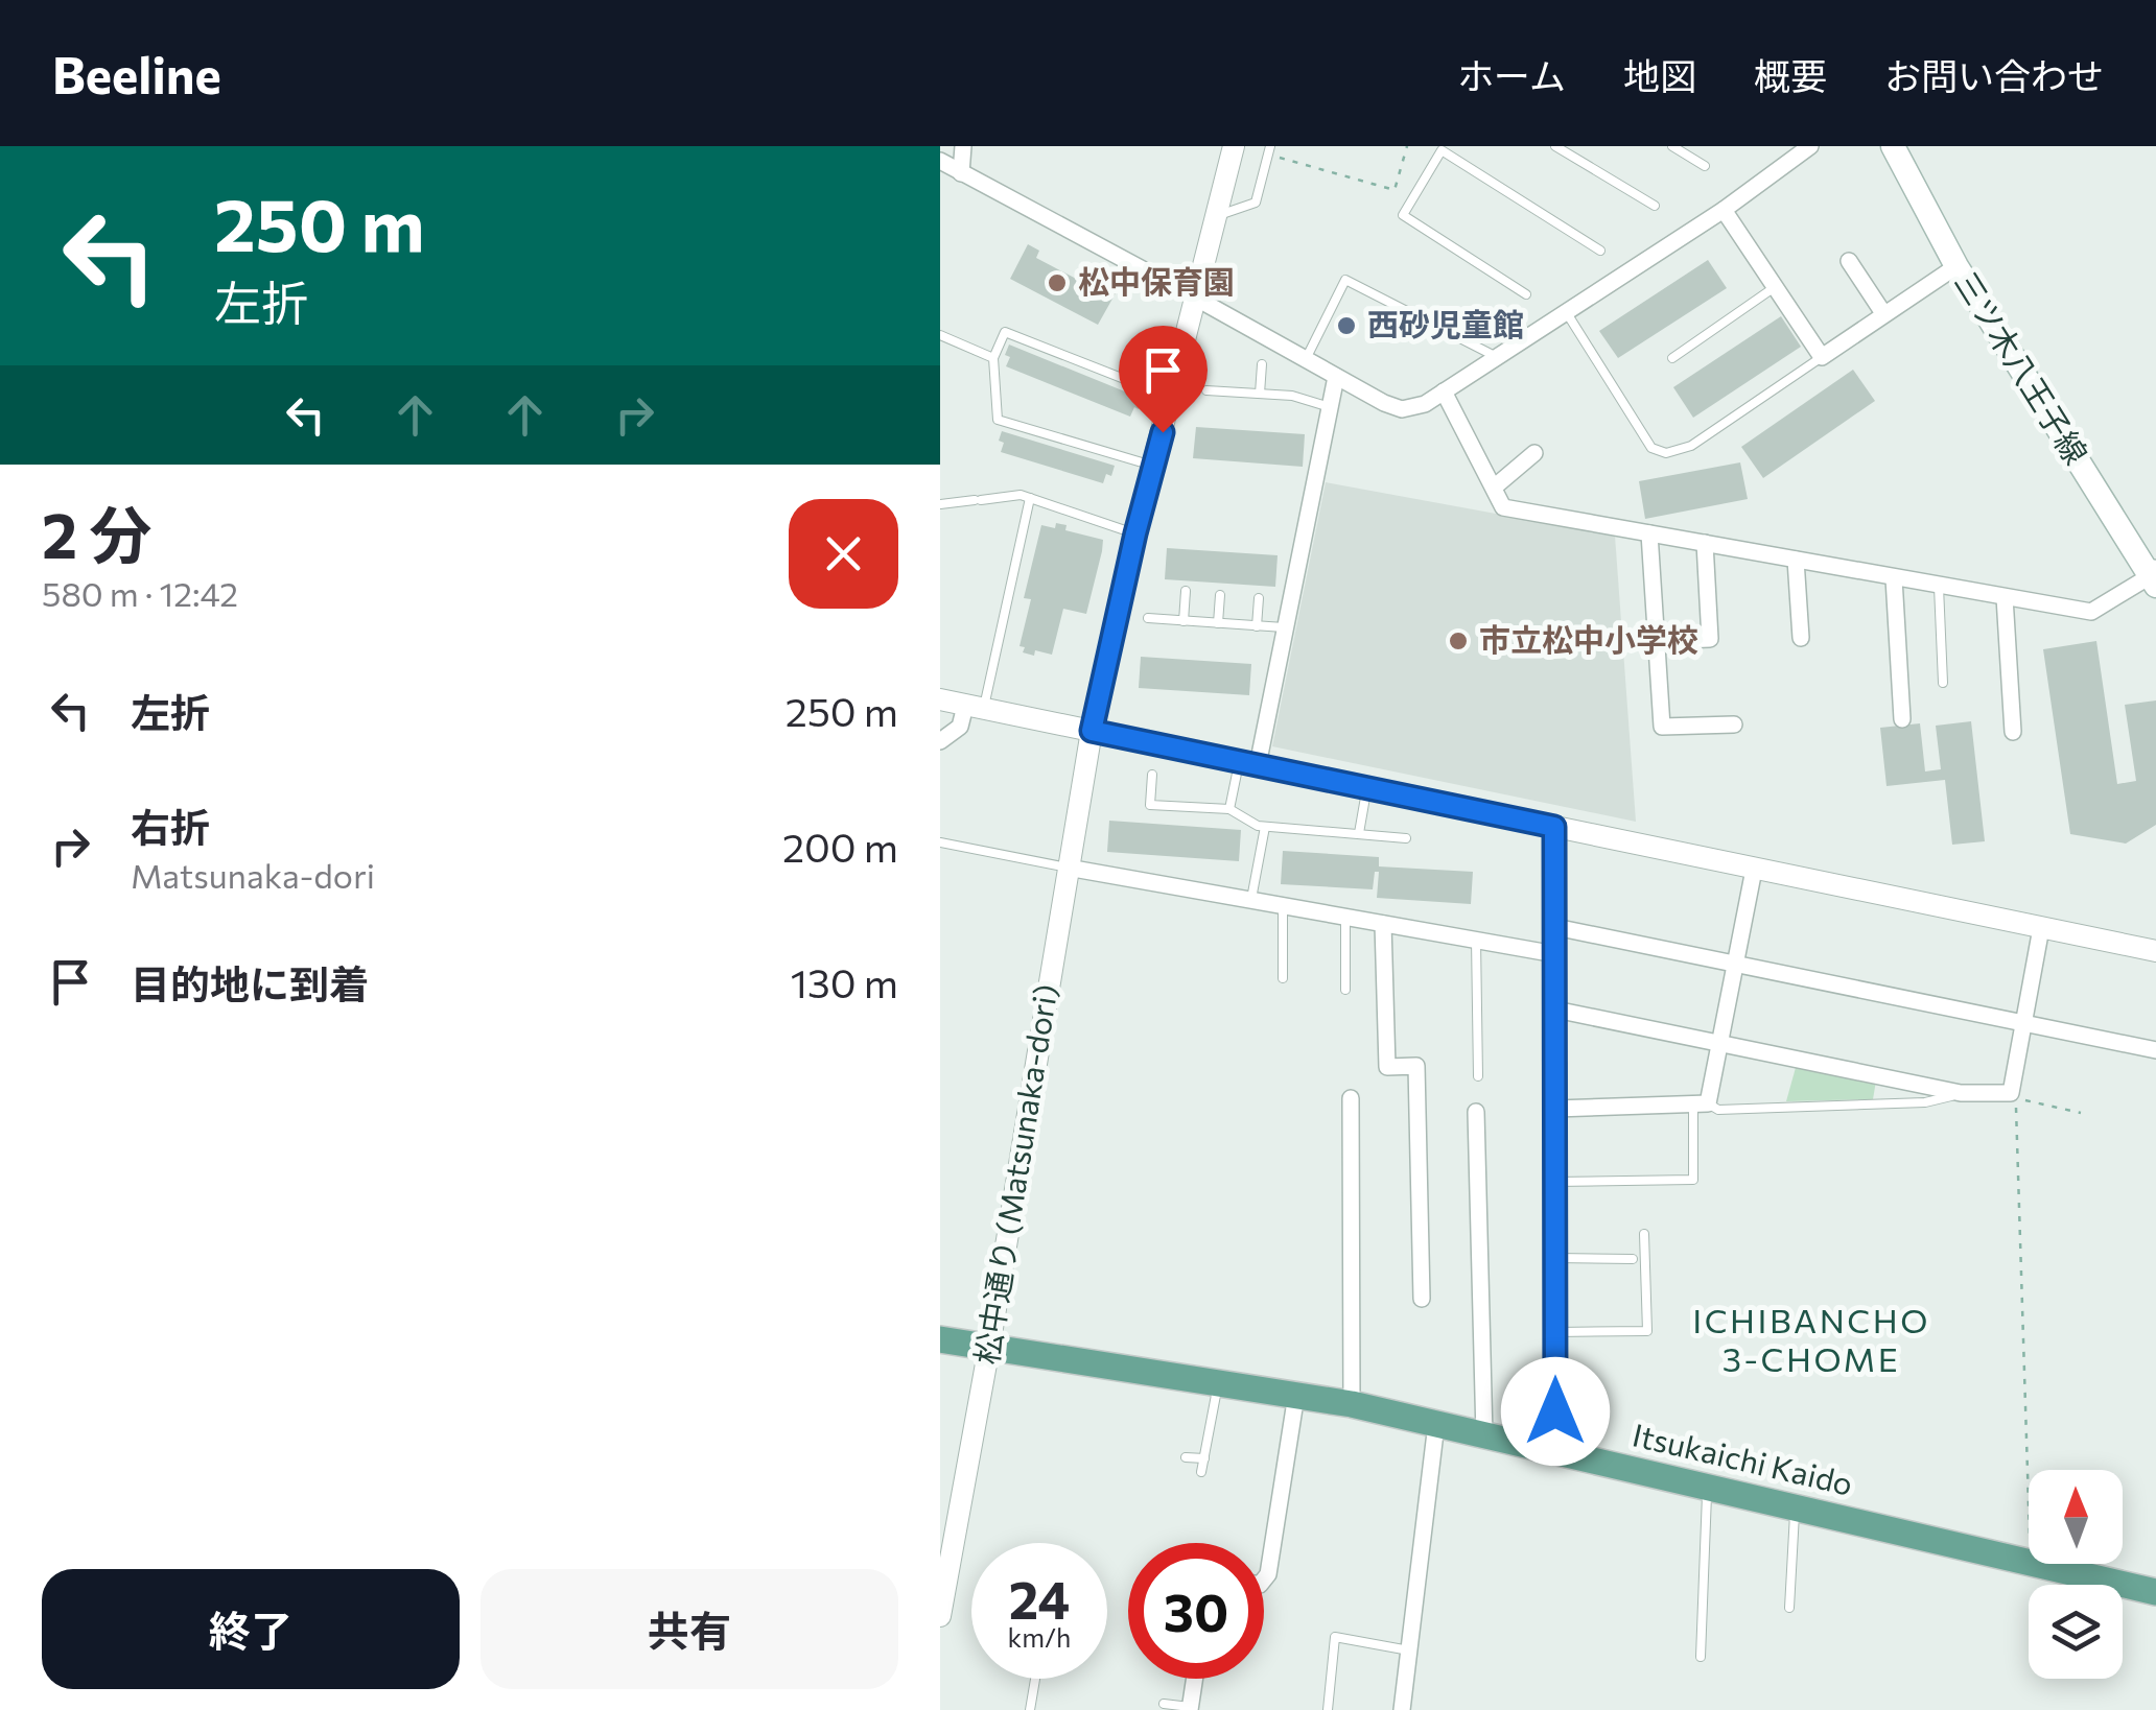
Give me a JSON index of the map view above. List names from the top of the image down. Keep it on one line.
{"streets":{"main road":["三ツ木八王子線","Itsukaichi Kaido"],"street":["松中通り (Matsunaka-dori)"]},"crossings":[["松中通り (Matsunaka-dori)","Itsukaichi Kaido"]],"districts":["ICHIBANCHO 3-CHOME"],"places":["松中保育園","西砂児童館","市立松中小学校"],"north":"top","page":{"header":"Beeline","nav":["ホーム","地図","概要","お問い合わせ"],"turn":["250 m","左折"],"heading":["2 分","580 m · 12:42"],"list":[{"name":"左折","value":"250 m"},{"name":"右折","note":"Matsunaka-dori","value":"200 m"},{"name":"目的地に到着","value":"130 m"}],"speed":"24 km/h","limit":"30","buttons":["終了","共有"]}}
